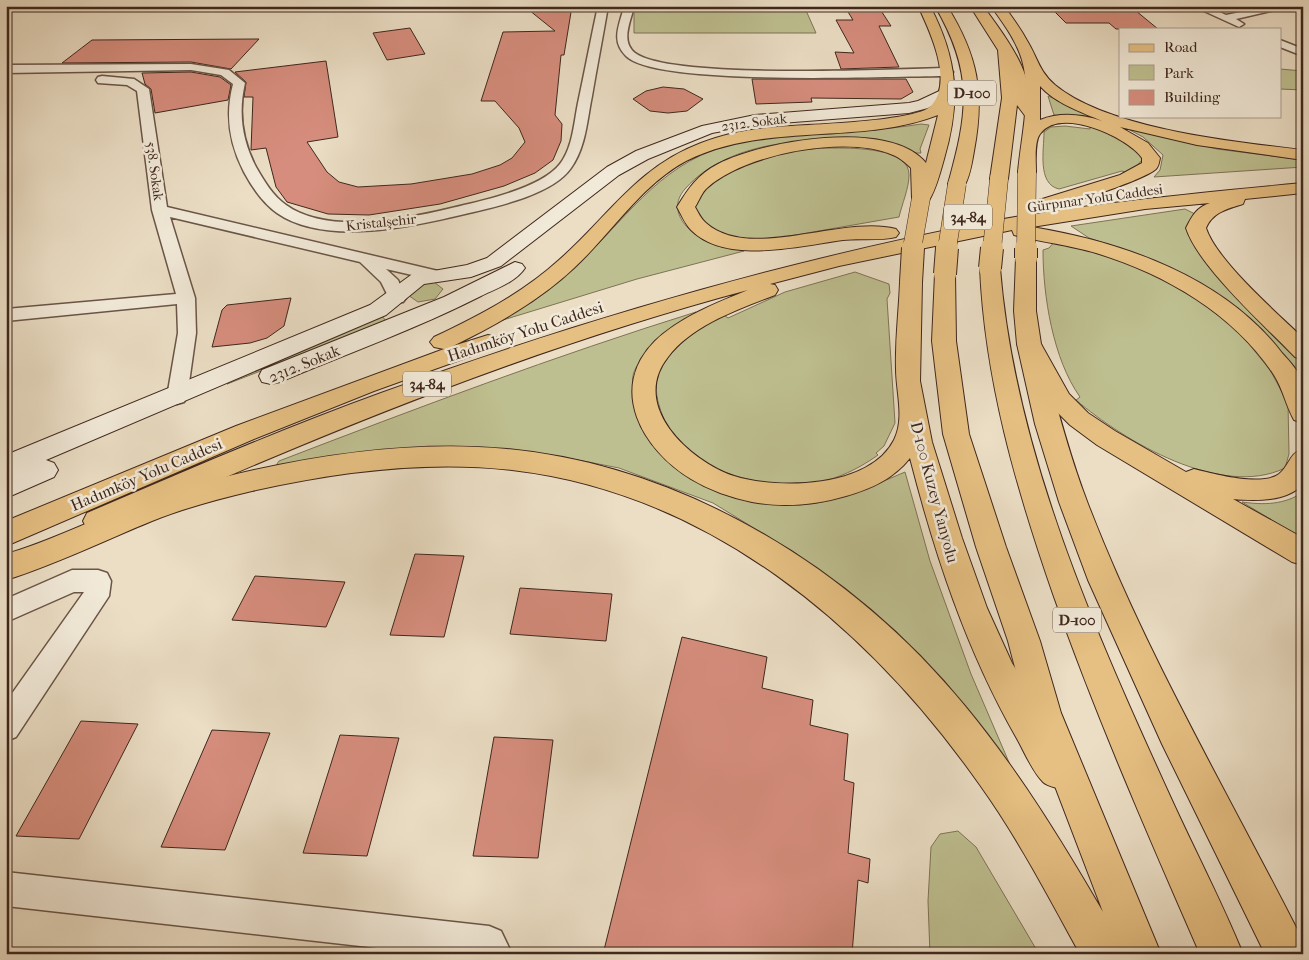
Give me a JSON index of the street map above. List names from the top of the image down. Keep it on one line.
{"streets":{"main road":["D-100","Gürpınar Yolu Caddesi","34-84","Hadımköy Yolu Caddesi","D-100 Kuzey Yanyolu"],"street":["2312. Sokak","538. Sokak","Kristalşehir"]},"crossings":[["D-100","D-100 Kuzey Yanyolu"],["2312. Sokak","538. Sokak"],["2312. Sokak","D-100 Kuzey Yanyolu"],["Gürpınar Yolu Caddesi","34-84"],["Gürpınar Yolu Caddesi","Hadımköy Yolu Caddesi"],["34-84","Hadımköy Yolu Caddesi"]],"legend":["Road","Park","Building"]}
